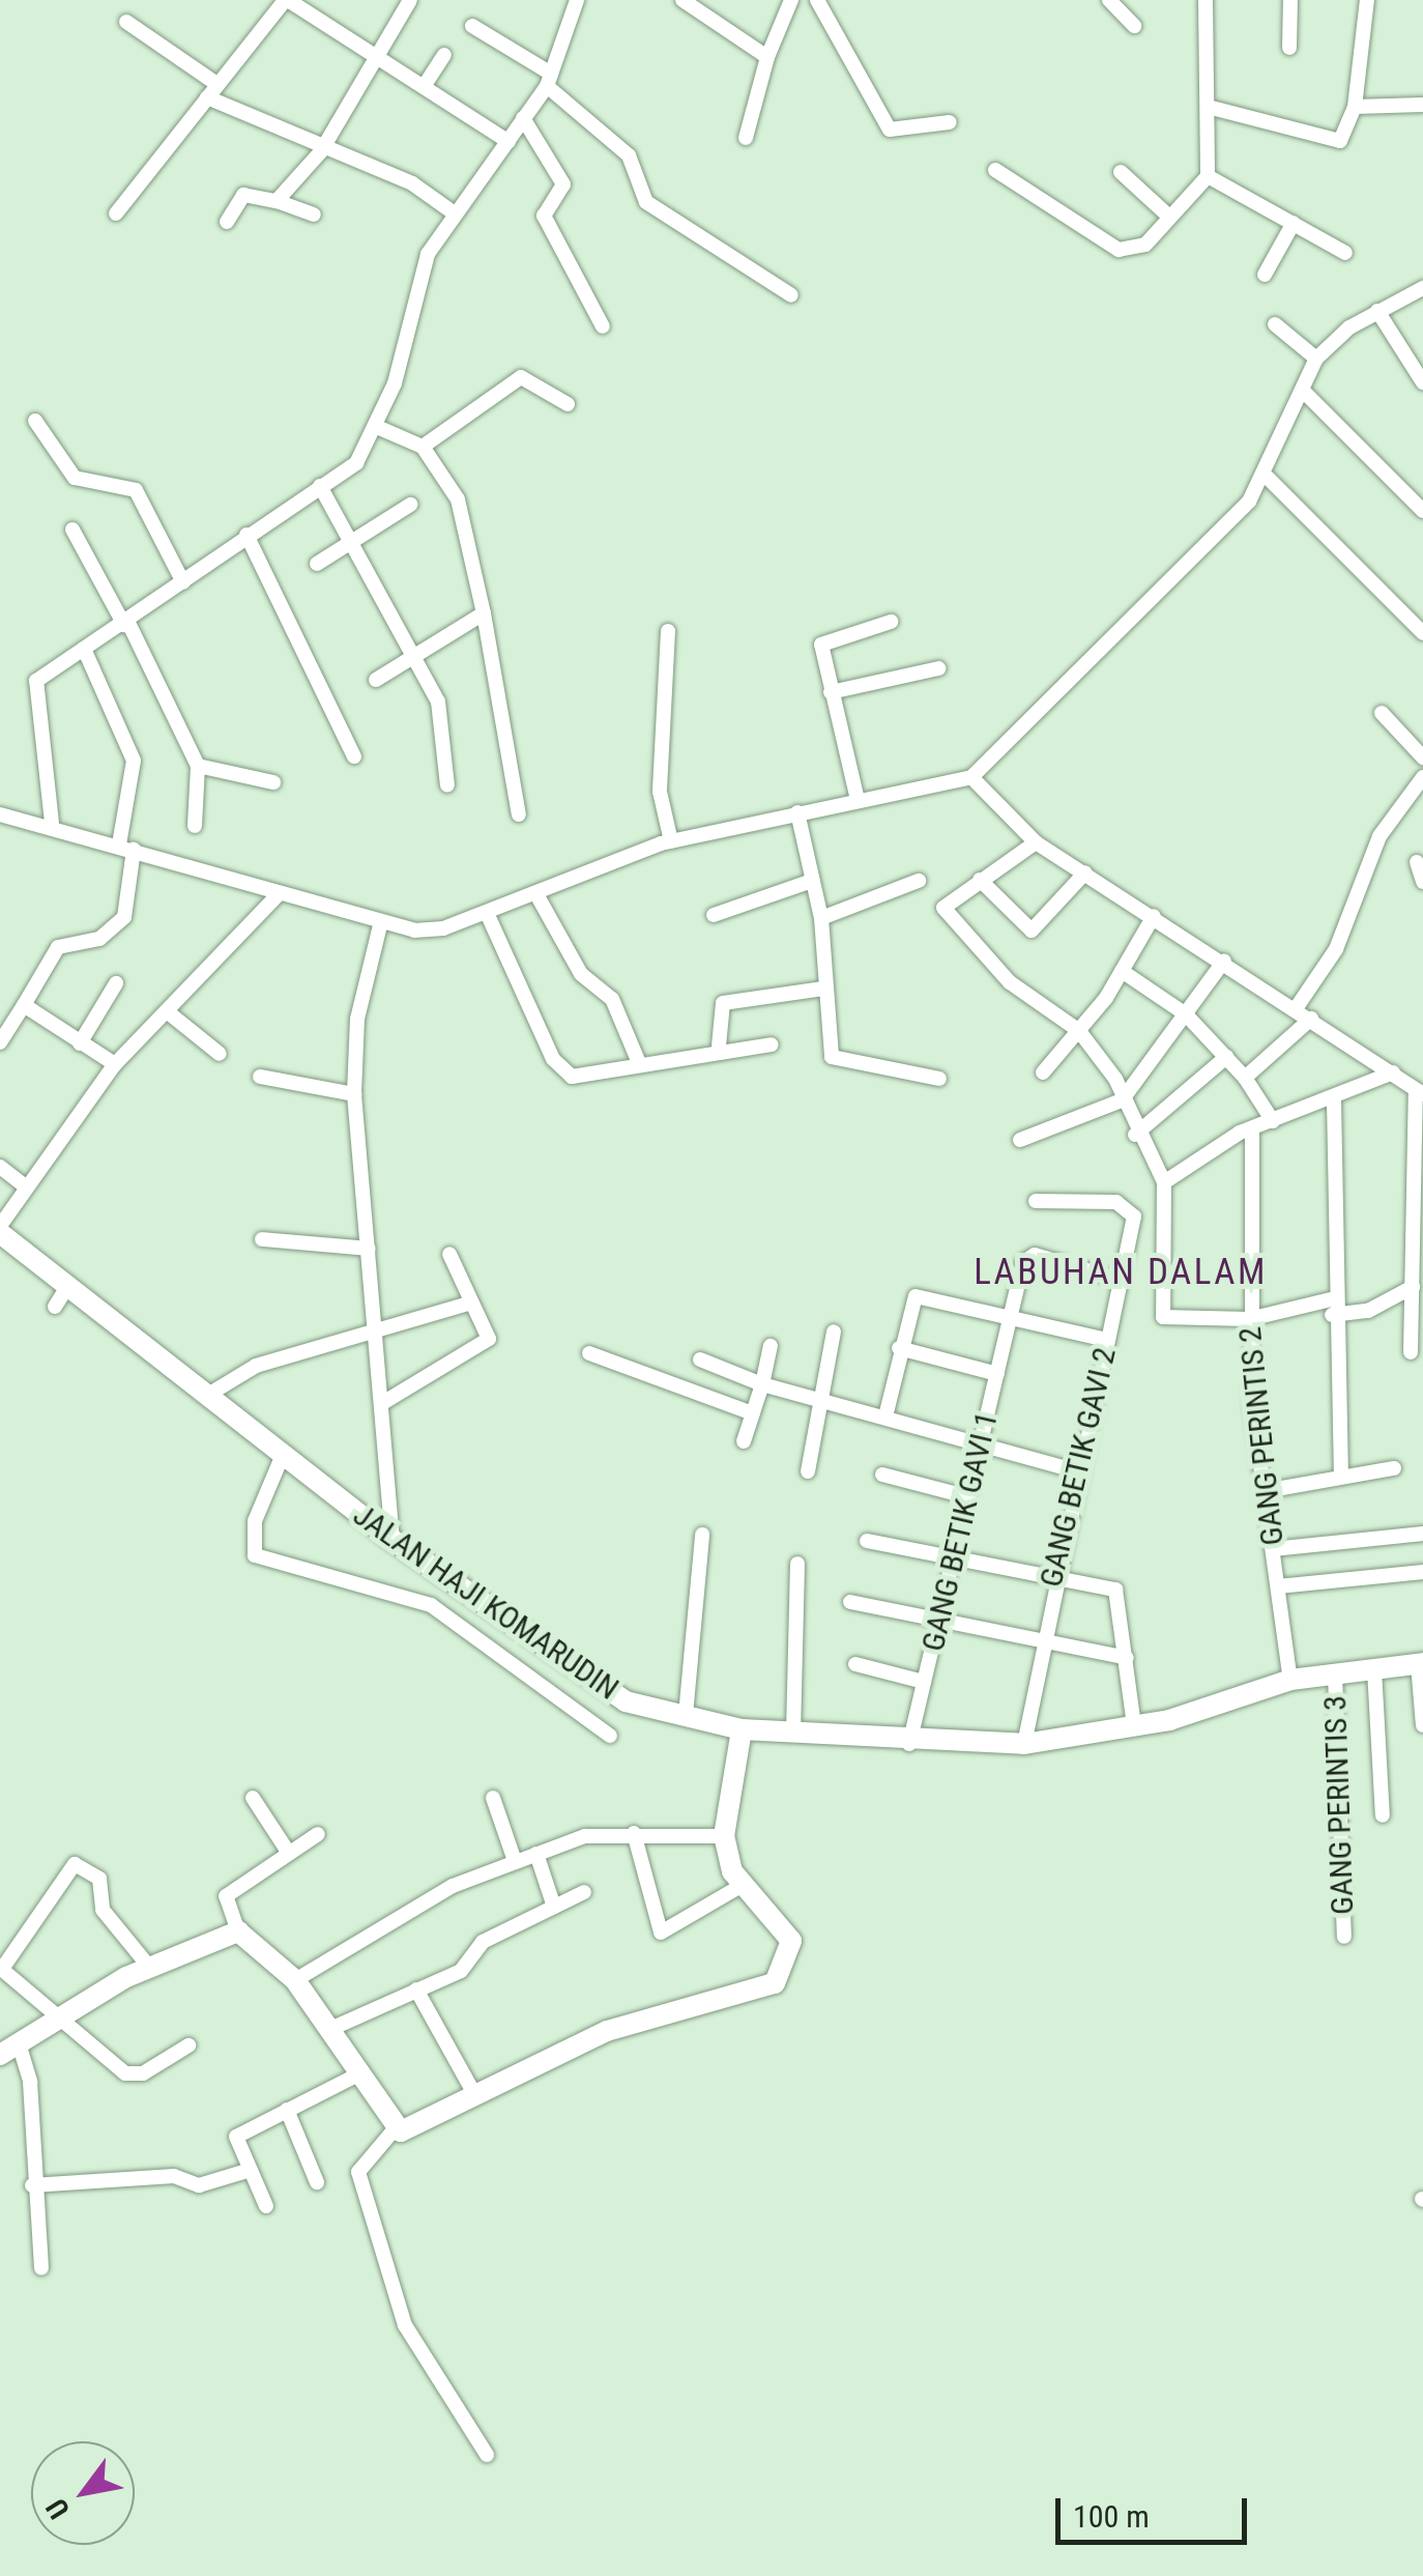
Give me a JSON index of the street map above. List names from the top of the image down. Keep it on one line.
{"streets":{"street":["GANG PERINTIS 2","GANG BETIK GAVI 2","GANG BETIK GAVI 1","JALAN HAJI KOMARUDIN","GANG PERINTIS 3"]},"crossings":[["GANG PERINTIS 2","JALAN HAJI KOMARUDIN"],["GANG BETIK GAVI 2","GANG BETIK GAVI 1"],["GANG BETIK GAVI 2","JALAN HAJI KOMARUDIN"],["GANG BETIK GAVI 1","JALAN HAJI KOMARUDIN"],["JALAN HAJI KOMARUDIN","GANG PERINTIS 3"]],"districts":["LABUHAN DALAM"],"scale_bar":"100 m","north":"bottom left"}
